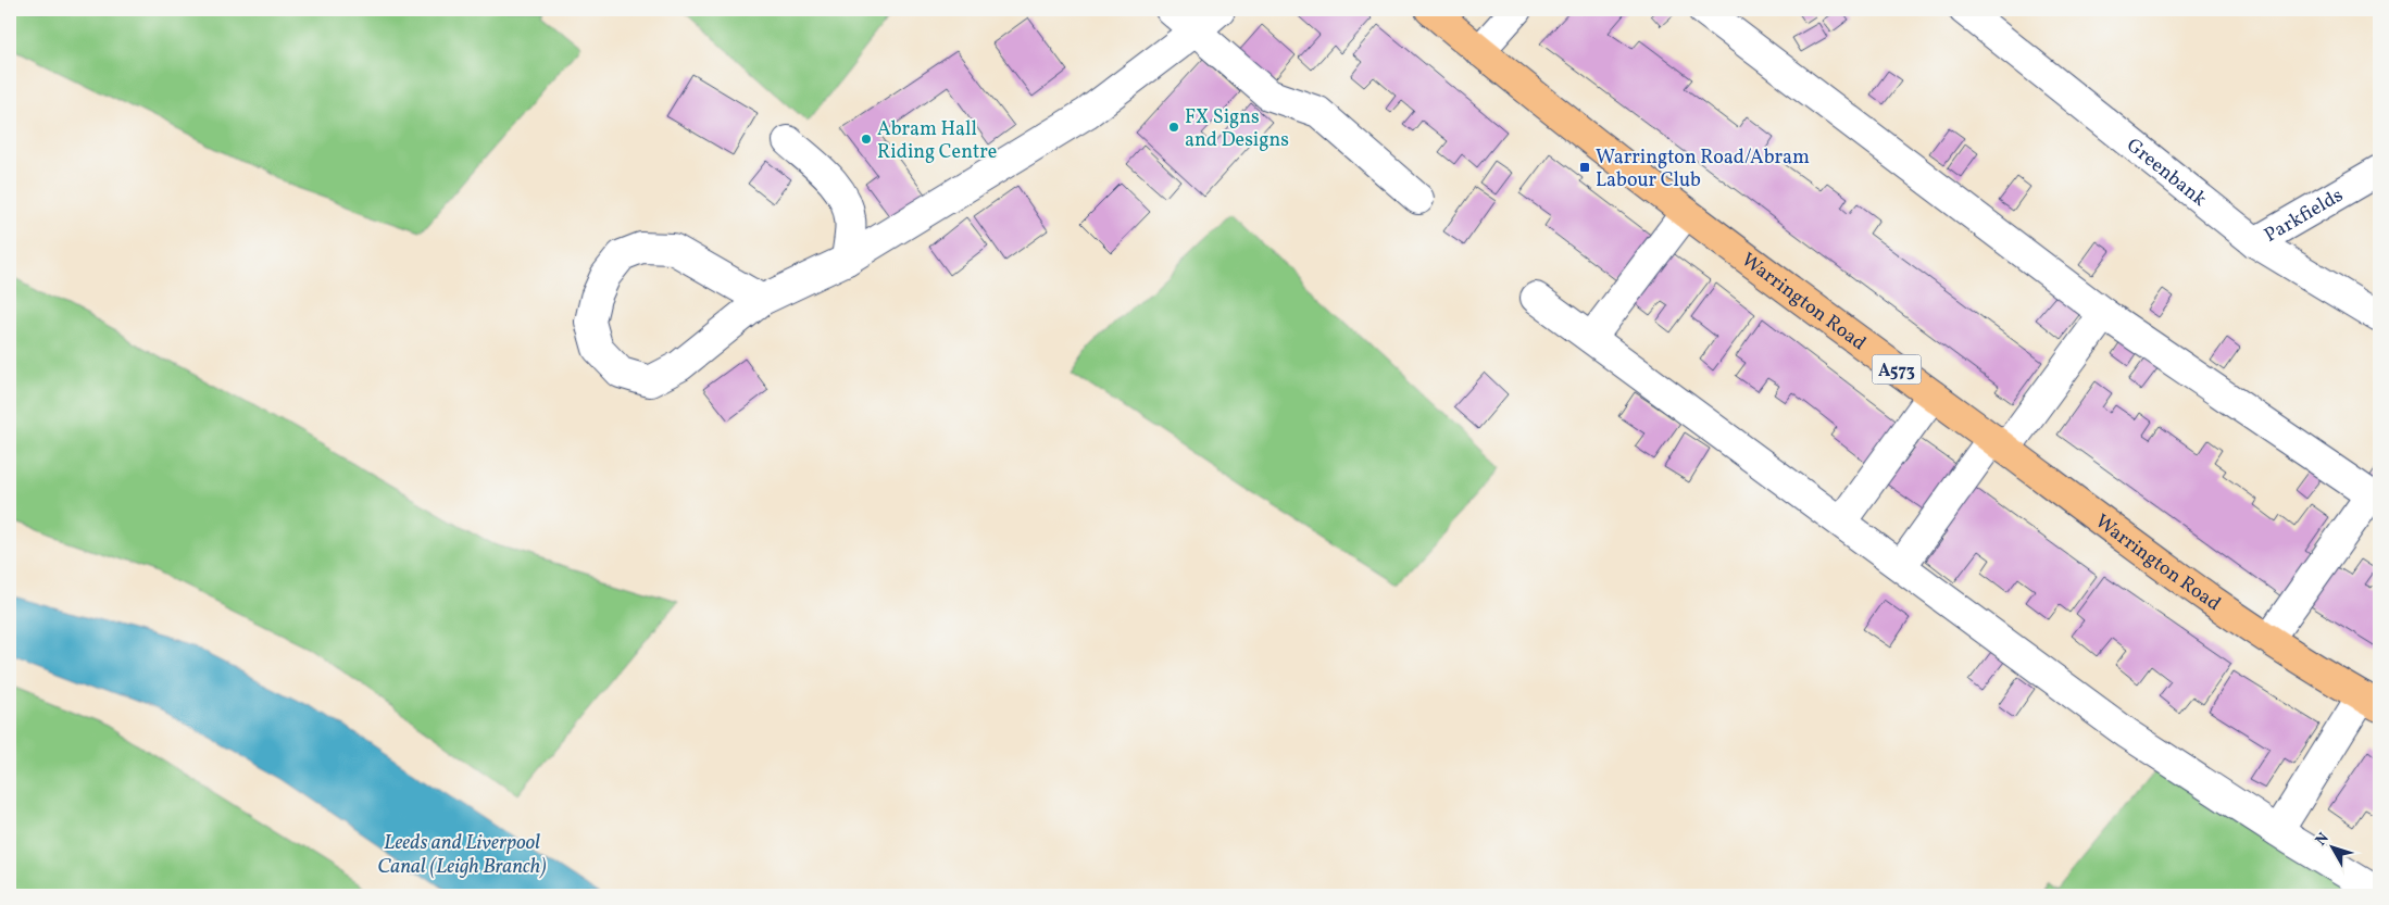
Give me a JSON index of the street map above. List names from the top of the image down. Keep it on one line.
{"streets":{"main road":["Warrington Road","A573"],"street":["Greenbank","Parkfields"]},"crossings":[["Greenbank","Parkfields"]],"water":["Leeds and Liverpool Canal (Leigh Branch)"],"places":{"other":["FX Signs and Designs","Abram Hall Riding Centre"],"transit":["Warrington Road/Abram Labour Club"]},"north":"top left"}
